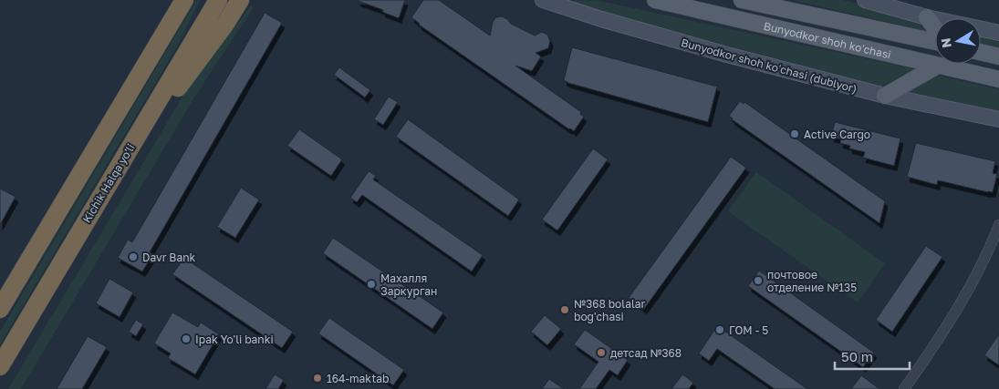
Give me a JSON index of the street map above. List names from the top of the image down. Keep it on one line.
{"streets":{"highway":["Kichik Halqa yo'li"],"main road":["Bunyodkor shoh ko'chasi"],"street":["Bunyodkor shoh koʻchasi (dublyor)"]},"places":["Active Cargo","Davr Bank","почтовое отделение №135","Махалля Заркурган","№368 bolalar bog'chasi","ГОМ - 5","Ipak Yo'li banki","детсад №368","164-maktab"],"scale_bar":"50 m","north":"left"}
